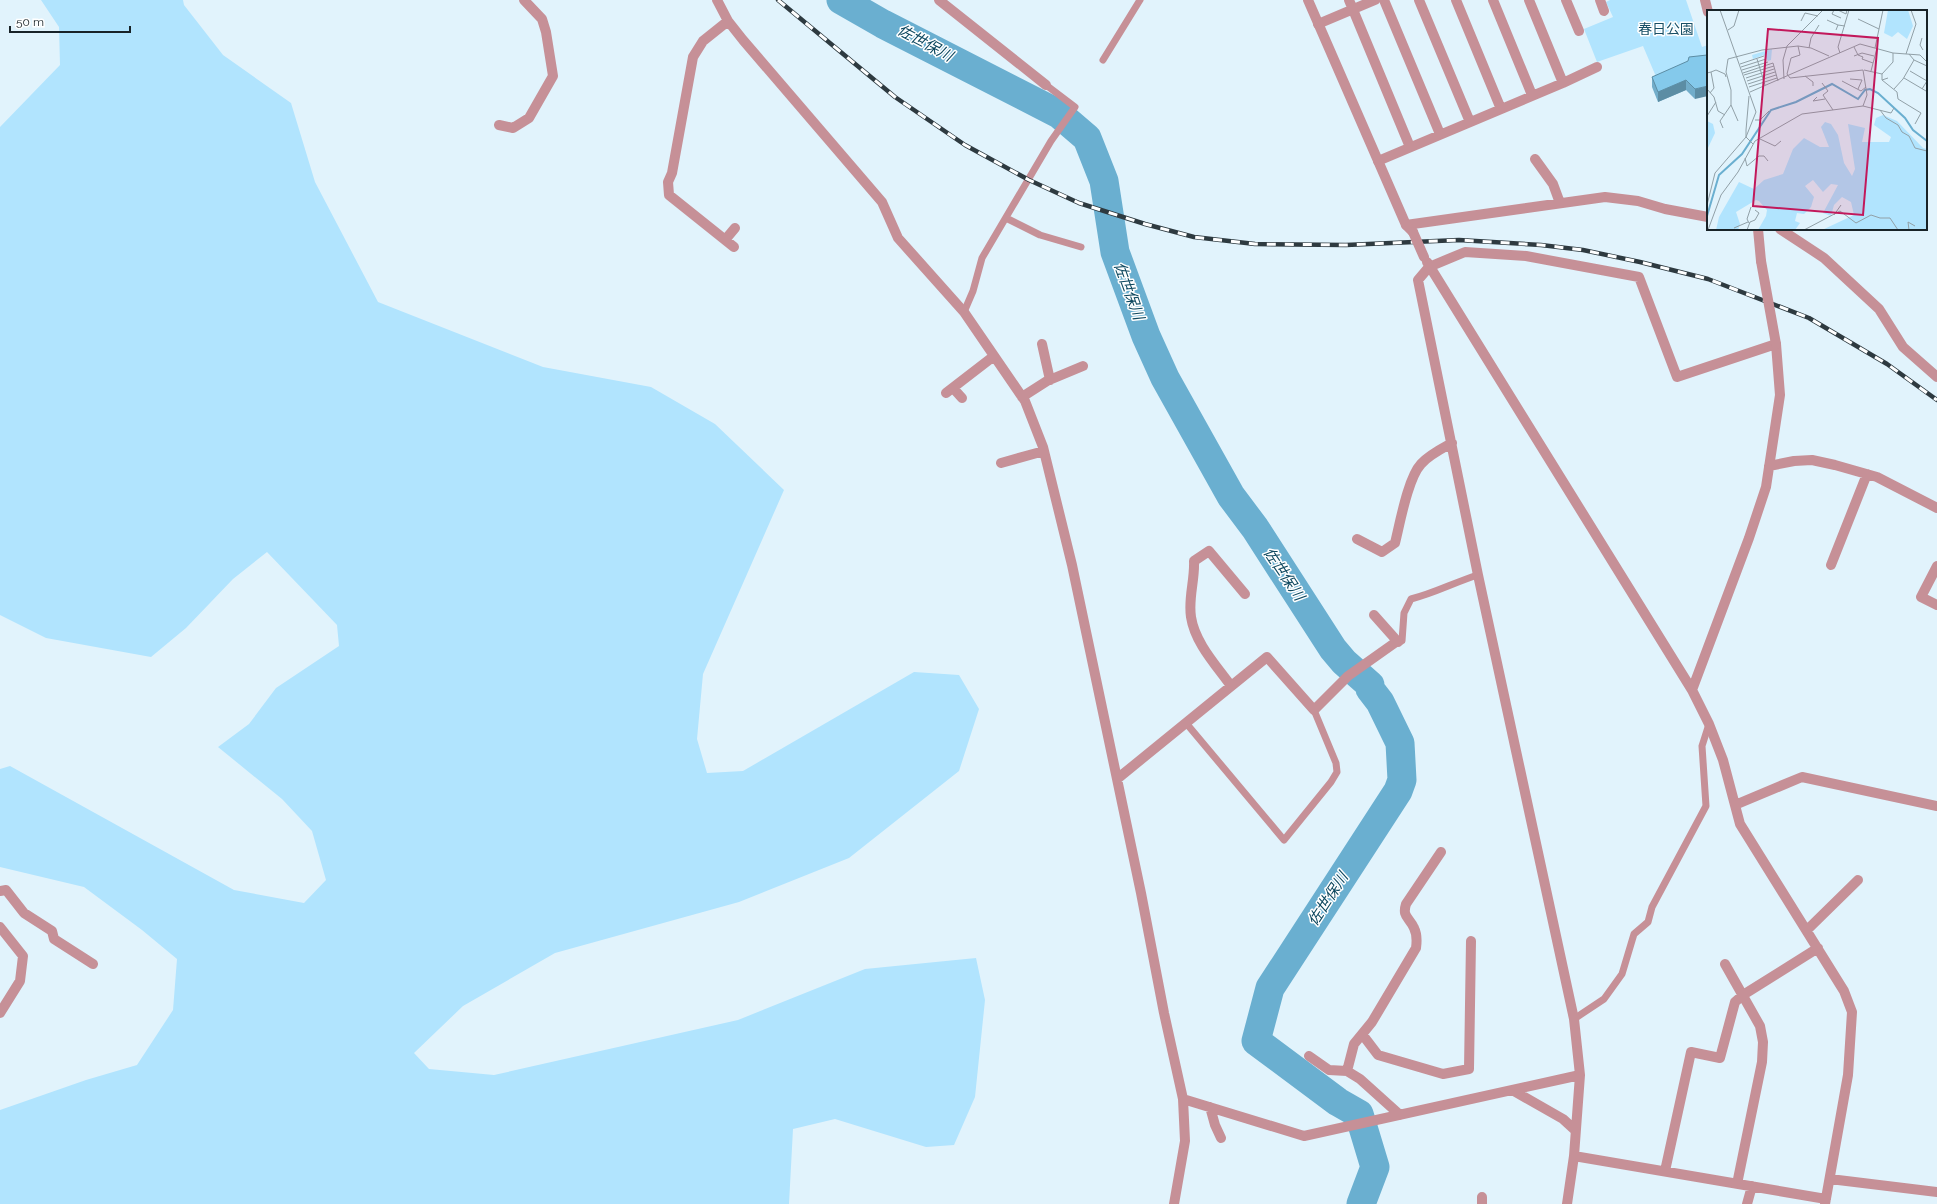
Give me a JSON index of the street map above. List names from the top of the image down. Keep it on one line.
{"water":["佐世保川"],"parks":["春日公園"],"scale_bar":"50 m"}
